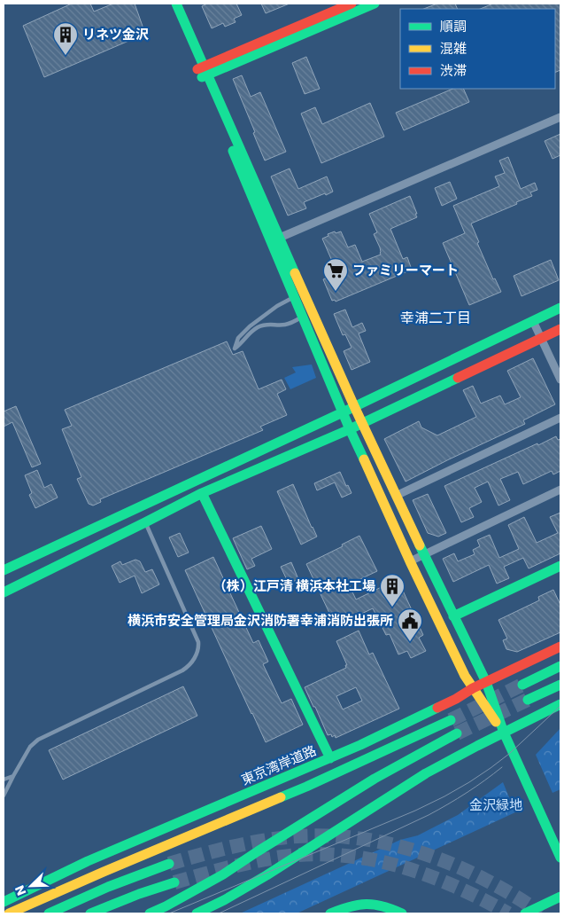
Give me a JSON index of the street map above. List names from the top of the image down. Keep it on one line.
{"streets":{"main road":["東京湾岸道路"]},"districts":["幸浦二丁目"],"parks":["金沢緑地"],"places":{"building":["リネツ金沢","（株）江戸清 横浜本社工場"],"supermarket":["ファミリーマート"],"public building":["横浜市安全管理局金沢消防署幸浦消防出張所"]},"legend":["順調","混雑","渋滞"],"north":"bottom left"}
